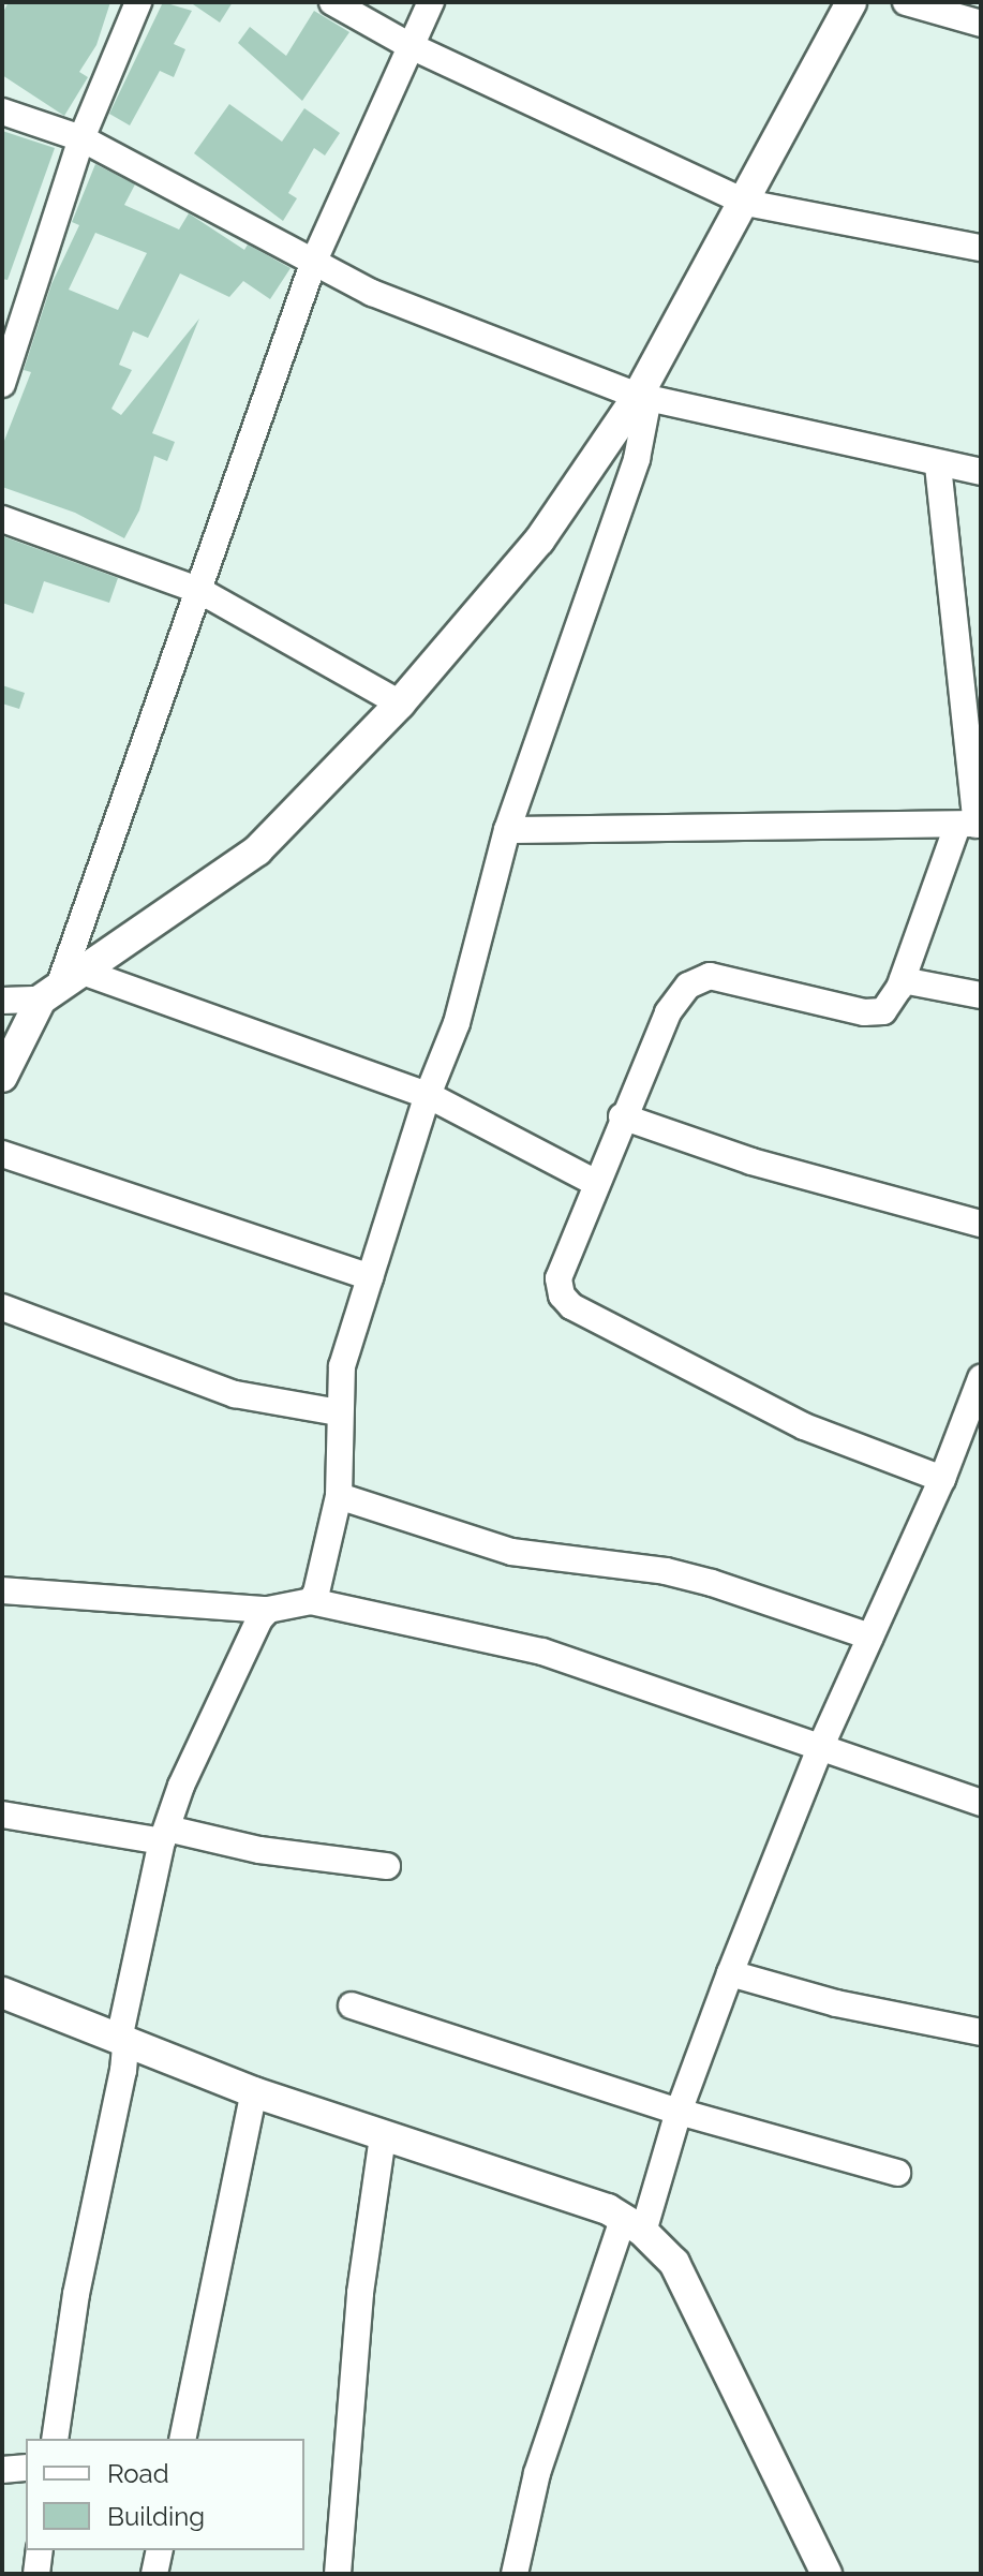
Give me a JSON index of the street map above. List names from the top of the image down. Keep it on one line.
{"legend":["Road","Building"]}
